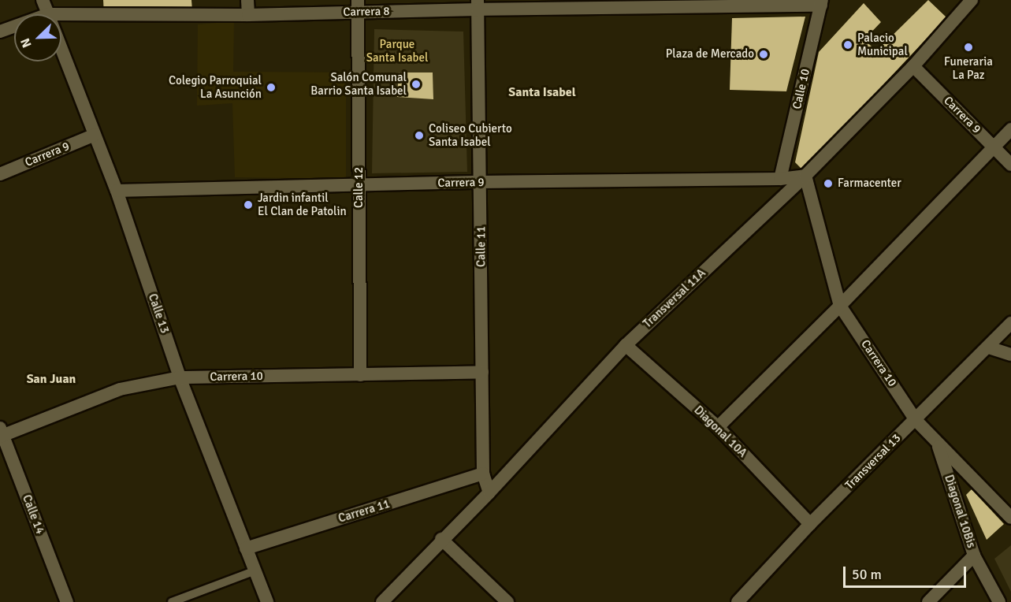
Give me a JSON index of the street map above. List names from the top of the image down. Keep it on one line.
{"streets":{"street":["Carrera 8","Calle 10","Carrera 9","Calle 12","Calle 11","Transversal 11A","Calle 13","Carrera 10","Diagonal 10A","Transversal 13","Carrera 11","Diagonal 10Bis","Calle 14"]},"crossings":[["Carrera 8","Calle 10"],["Carrera 8","Calle 12"],["Carrera 8","Calle 11"],["Calle 10","Carrera 9"],["Carrera 9","Calle 12"],["Carrera 9","Calle 11"],["Carrera 9","Transversal 11A"],["Carrera 9","Calle 13"],["Carrera 9","Carrera 10"],["Calle 12","Carrera 10"],["Calle 11","Transversal 11A"],["Calle 11","Carrera 10"],["Calle 11","Carrera 11"],["Transversal 11A","Carrera 10"],["Transversal 11A","Diagonal 10A"],["Calle 13","Carrera 10"],["Calle 13","Carrera 11"],["Carrera 10","Transversal 13"],["Carrera 10","Diagonal 10Bis"],["Carrera 10","Calle 14"],["Diagonal 10A","Transversal 13"]],"districts":["Santa Isabel","San Juan"],"parks":["Parque Santa Isabel"],"places":["Palacio Municipal","Funeraria La Paz","Plaza de Mercado","Salón Comunal Barrio Santa Isabel","Colegio Parroquial La Asunción","Coliseo Cubierto Santa Isabel","Farmacenter","Jardin infantil El Clan de Patolin"],"scale_bar":"50 m","north":"bottom left"}
